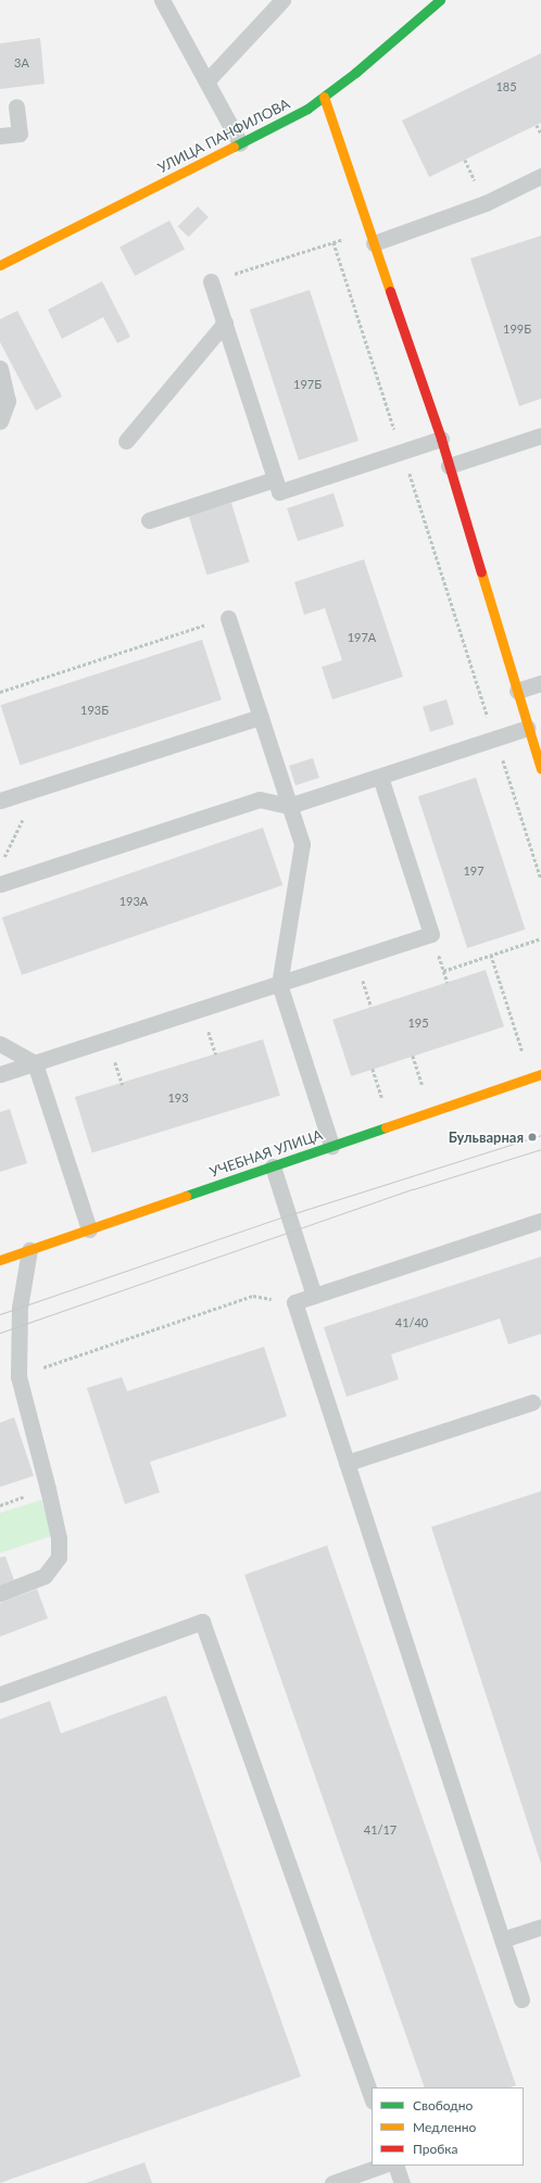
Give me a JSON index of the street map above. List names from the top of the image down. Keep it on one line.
{"streets":{"street":["УЛИЦА ПАНФИЛОВА","УЧЕБНАЯ УЛИЦА"]},"places":["Бульварная"],"house_numbers":["3А","185","199Б","197Б","197А","193Б","197","193А","195","193","41/40","41/17"],"legend":["Свободно","Медленно","Пробка"]}
